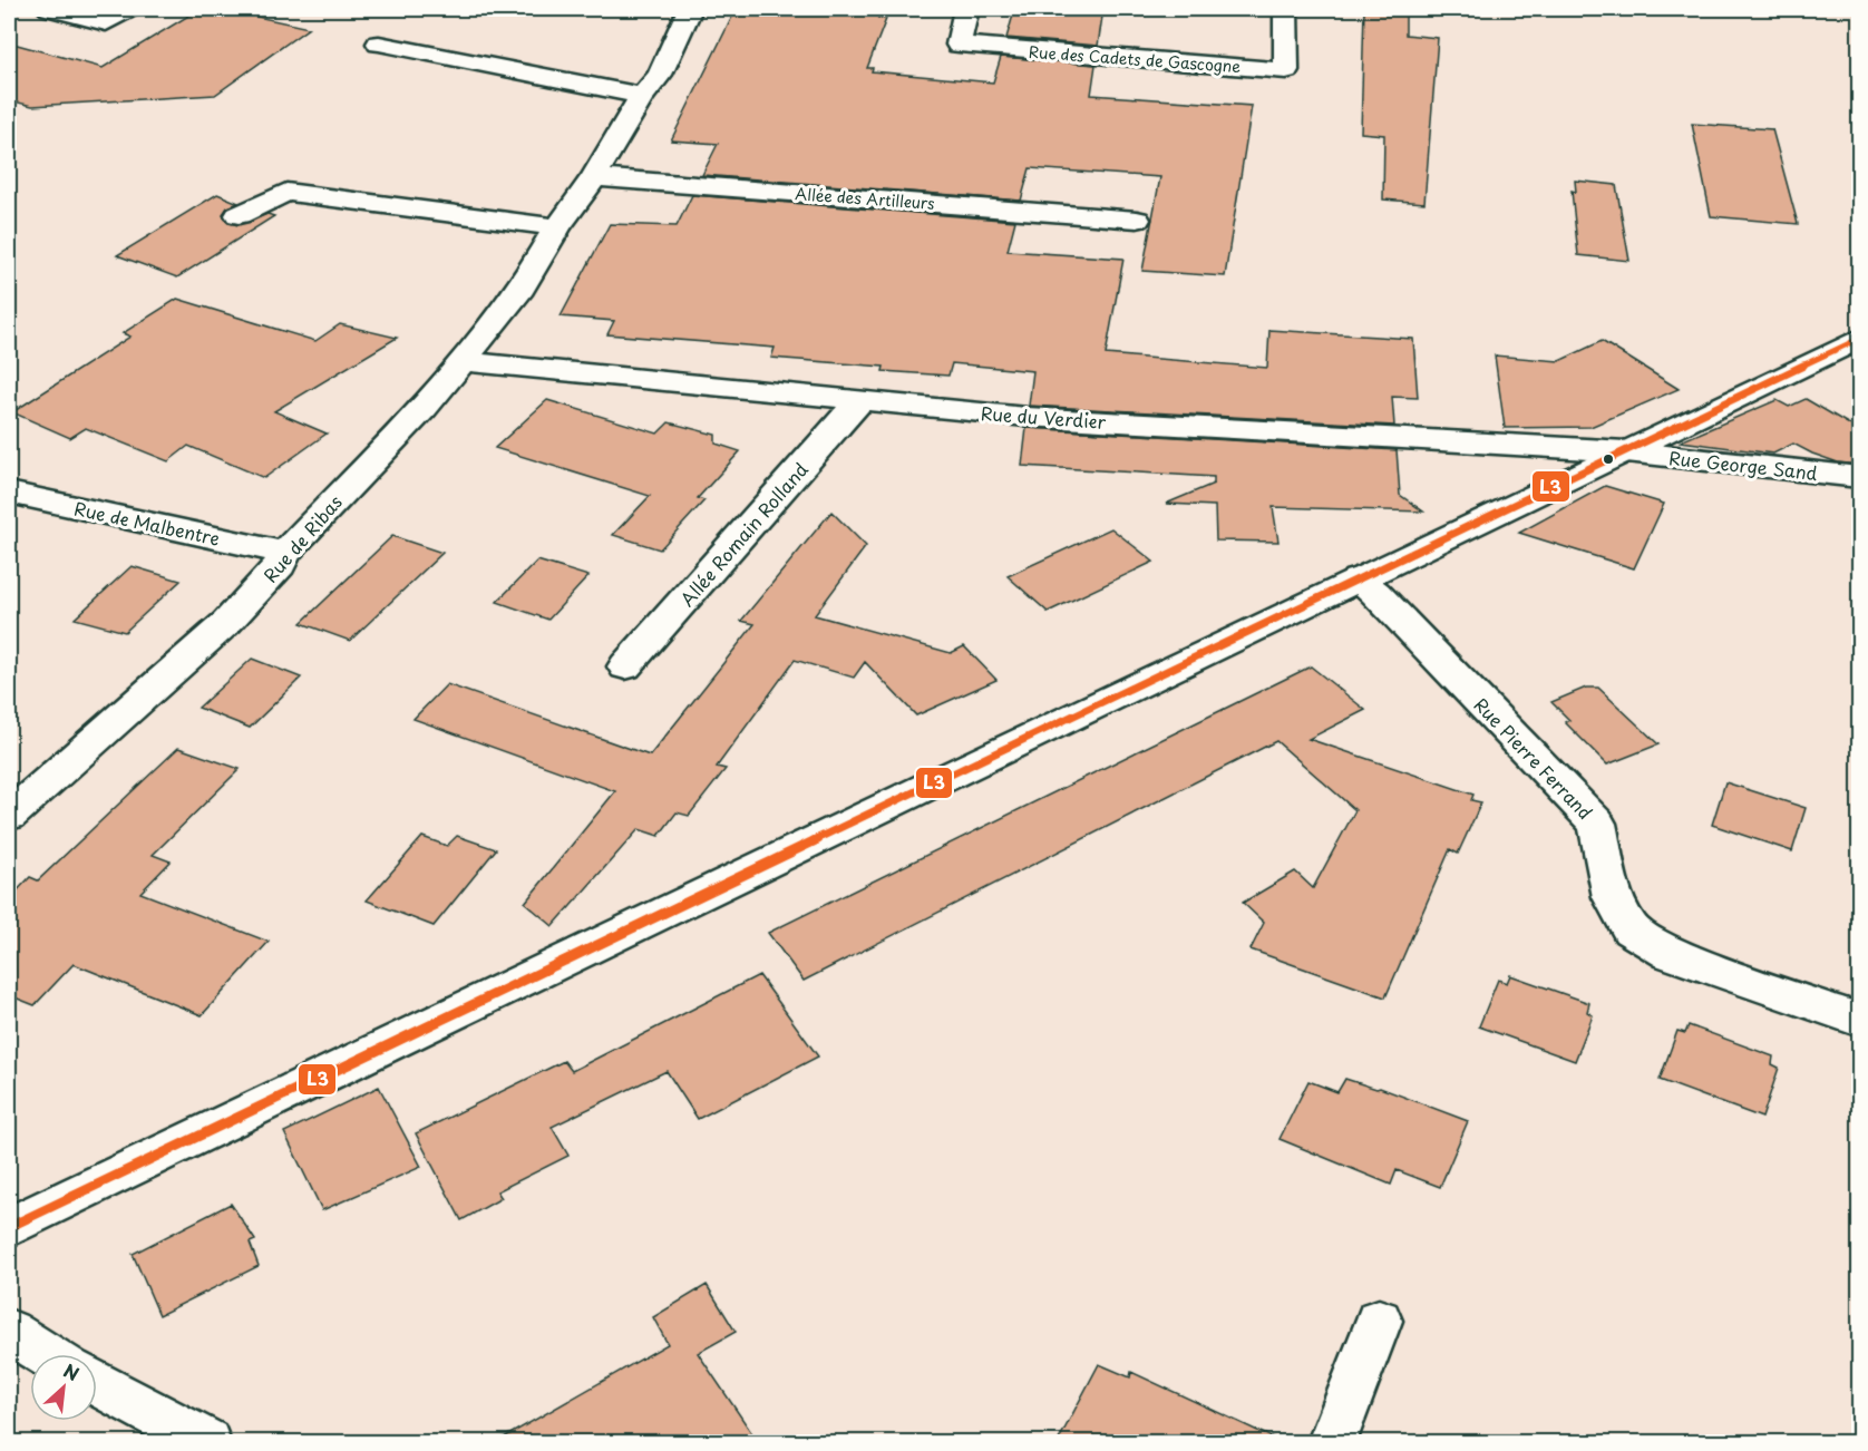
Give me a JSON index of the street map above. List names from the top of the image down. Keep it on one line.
{"streets":{"street":["Rue des Cadets de Gascogne","Allée des Artilleurs","Rue du Verdier","Rue George Sand","Rue de Malbentre","Allée Romain Rolland","Rue de Ribas","Rue Pierre Ferrand"]},"crossings":[["Allée des Artilleurs","Rue de Ribas"],["Rue du Verdier","Rue George Sand"],["Rue du Verdier","Allée Romain Rolland"],["Rue du Verdier","Rue de Ribas"],["Rue de Malbentre","Rue de Ribas"]],"lines":["transit line L3"],"north":"top right"}
